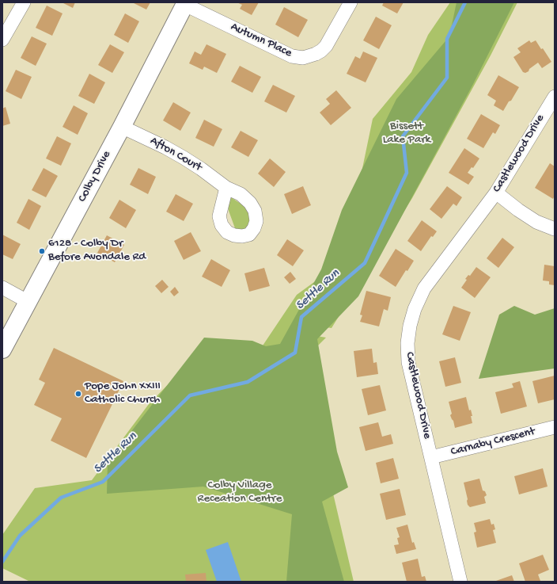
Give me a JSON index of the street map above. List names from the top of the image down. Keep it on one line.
{"streets":{"street":["Autumn Place","Castlewood Drive","Afton Court","Colby Drive","Carnaby Crescent"]},"crossings":[["Autumn Place","Colby Drive"],["Castlewood Drive","Carnaby Crescent"],["Afton Court","Colby Drive"]],"water":["Settle Run"],"parks":["Bissett Lake Park","Colby Village Receation Centre"],"places":["6128 - Colby Dr Before Avondale Rd","Pope John XXIII Catholic Church"]}
